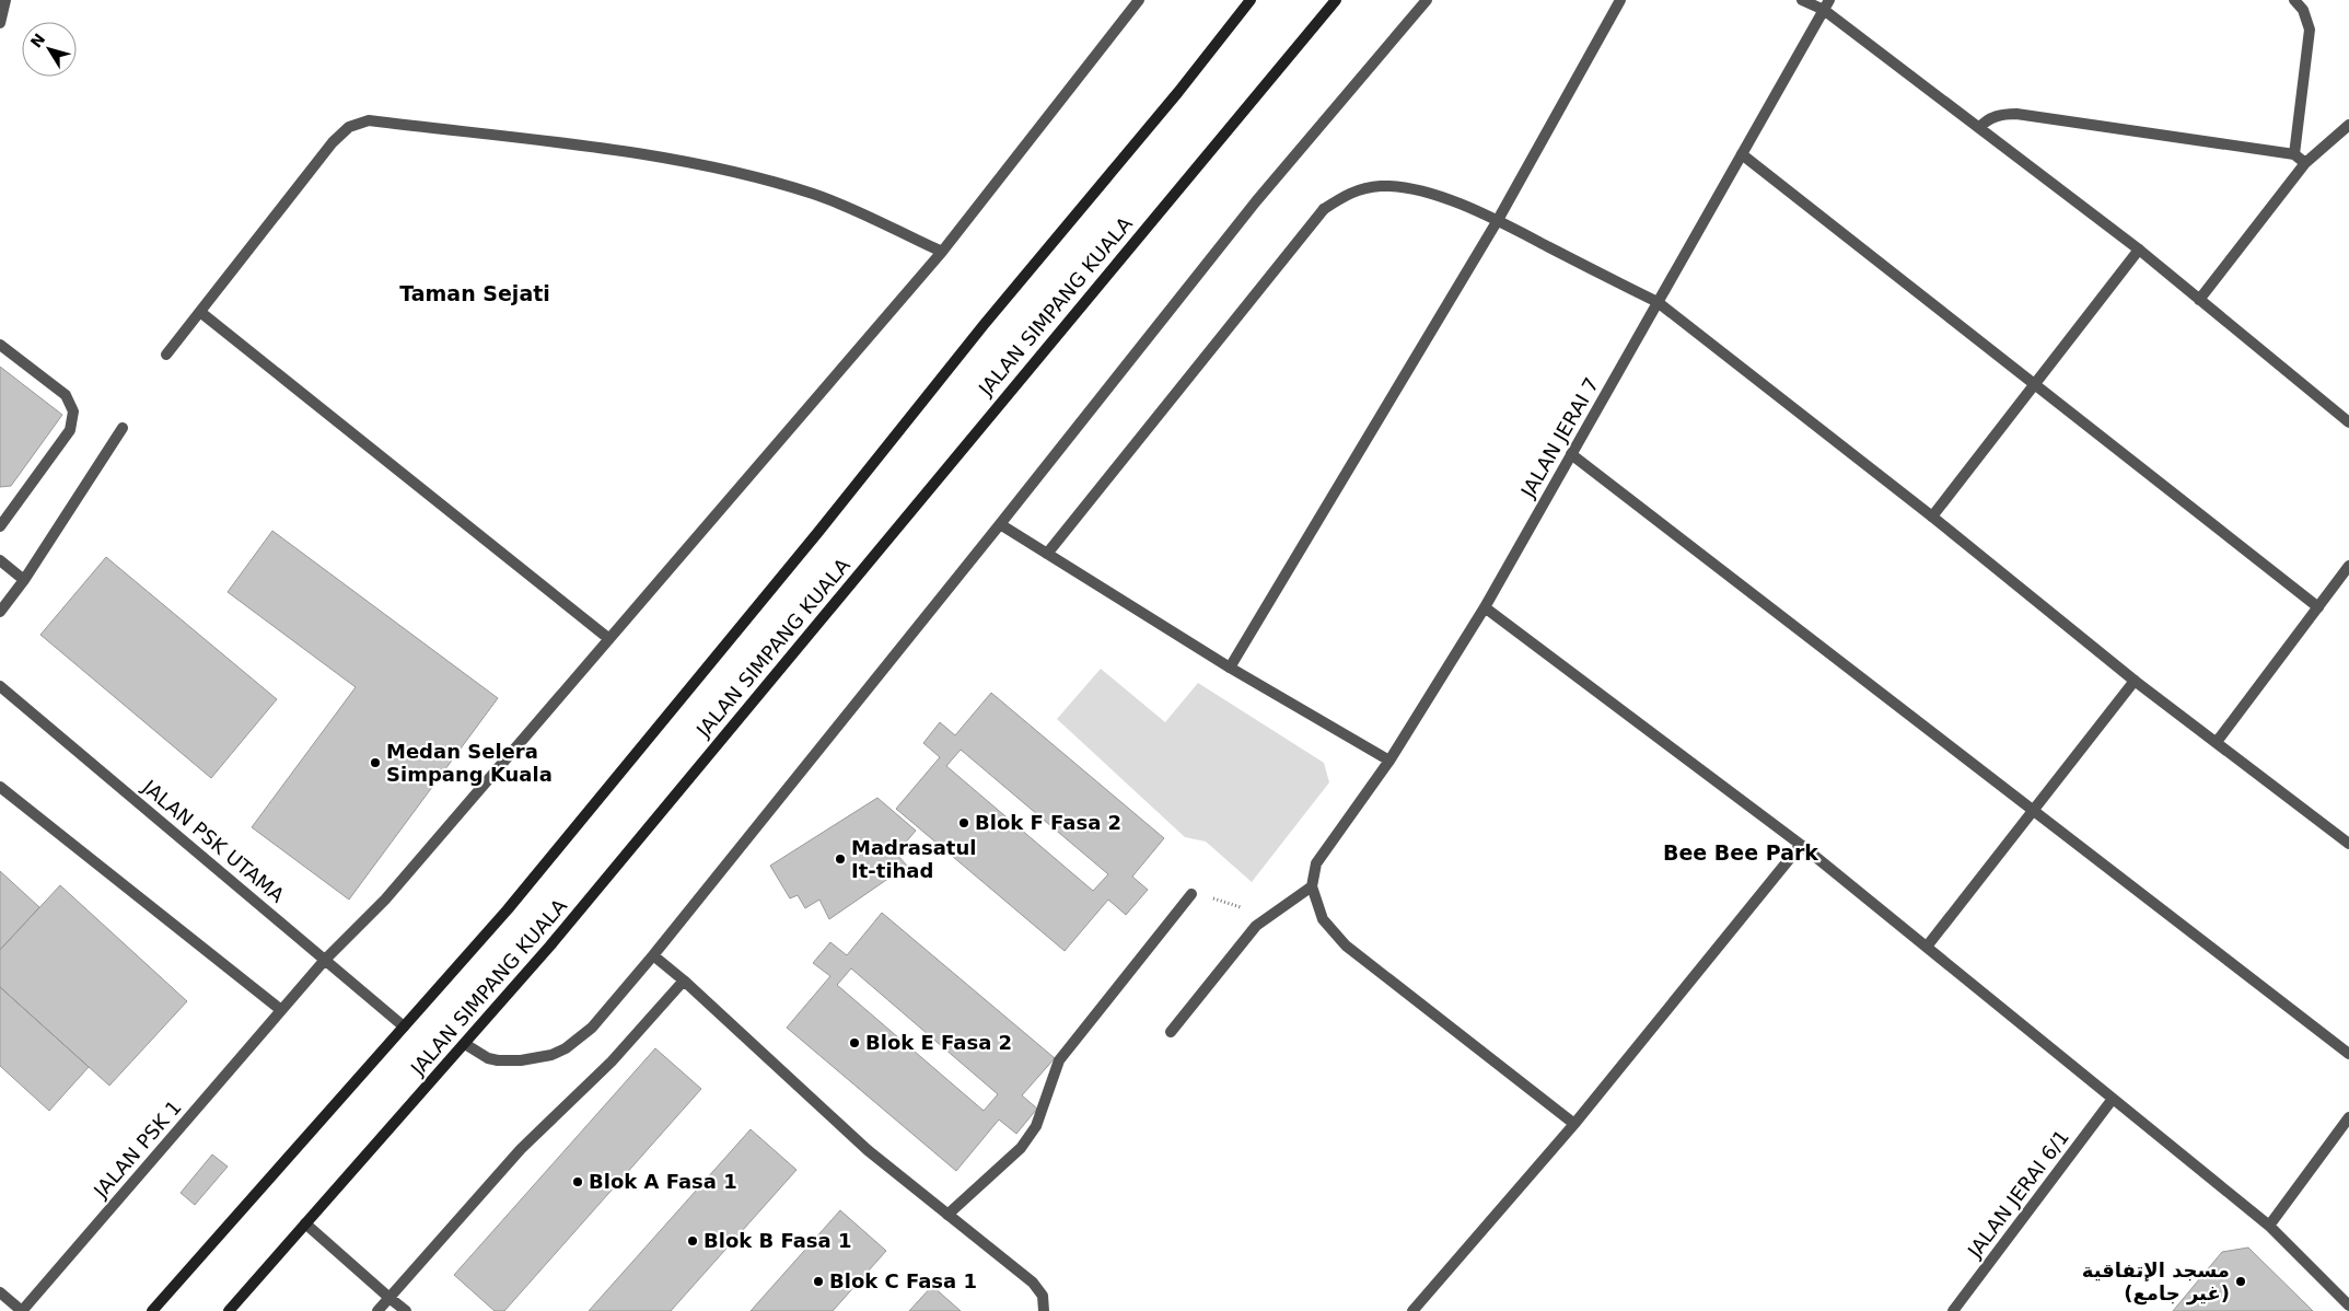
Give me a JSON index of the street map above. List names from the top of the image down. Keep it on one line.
{"streets":{"main road":["JALAN SIMPANG KUALA"],"street":["JALAN JERAI 7","JALAN PSK UTAMA","JALAN PSK 1","JALAN JERAI 6/1"]},"crossings":[["JALAN SIMPANG KUALA","JALAN PSK UTAMA"],["JALAN PSK UTAMA","JALAN PSK 1"]],"districts":["Taman Sejati","Bee Bee Park"],"places":["Medan Selera Simpang Kuala","Blok F Fasa 2","Madrasatul It-tihad","Blok E Fasa 2","Blok A Fasa 1","Blok B Fasa 1","Blok C Fasa 1","مسجد الإتفاقية (غير جامع)"],"north":"top left"}
